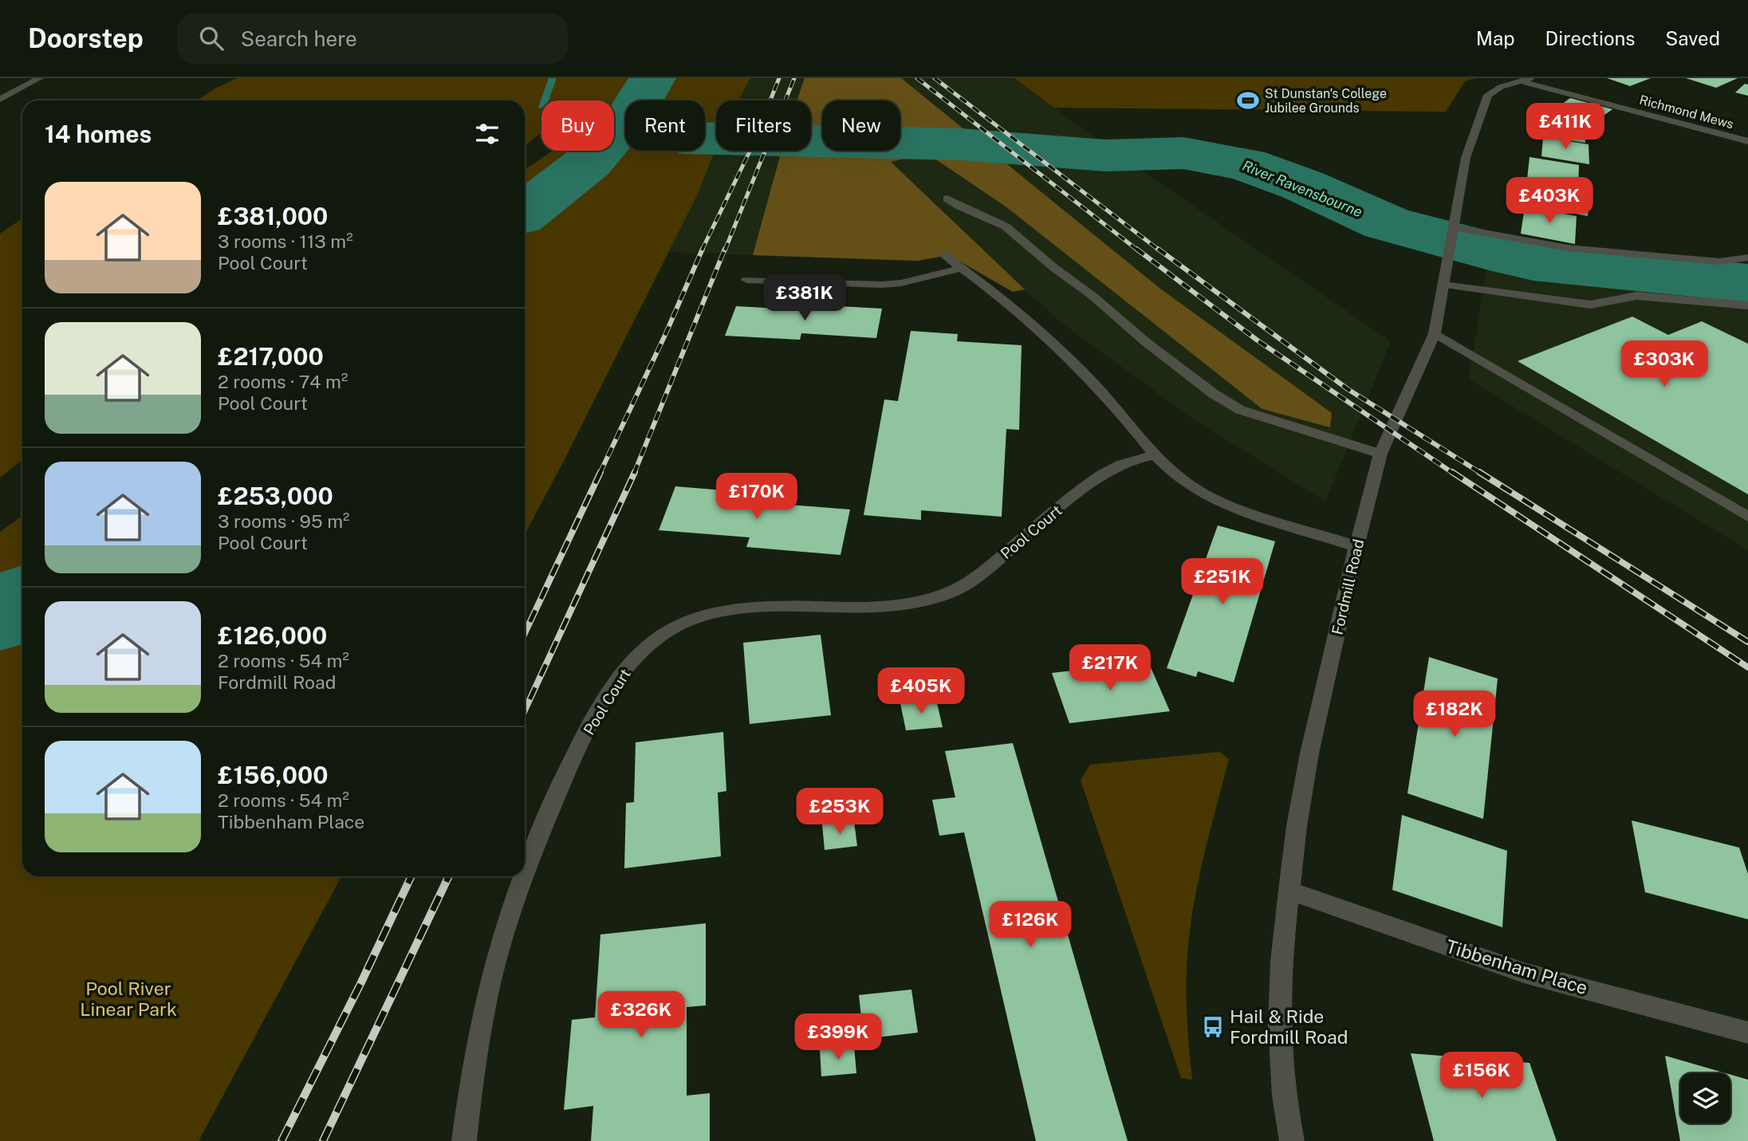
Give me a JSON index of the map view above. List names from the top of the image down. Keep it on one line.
{"streets":{"street":["Richmond Mews","Pool Court","Fordmill Road","Tibbenham Place"]},"crossings":[["Richmond Mews","Fordmill Road"],["Fordmill Road","Tibbenham Place"]],"water":["River Ravensbourne"],"parks":["Pool River Linear Park"],"places":{"sports":["St Dunstan's College Jubilee Grounds"],"bus stop":["Hail & Ride Fordmill Road"]},"page":{"header":"Doorstep","search":"Search here","nav":["Map","Directions","Saved"],"chip":["Buy","Rent","Filters","New"],"heading":"14 homes","price":["£411K","£403K","£381K","£303K","£170K","£251K","£217K","£405K","£182K","£253K","£126K","£326K","£399K","£156K"],"list":[{"name":"£381,000","note":"3 rooms · 113 m² · Pool Court"},{"name":"£217,000","note":"2 rooms · 74 m² · Pool Court"},{"name":"£253,000","note":"3 rooms · 95 m² · Pool Court"},{"name":"£126,000","note":"2 rooms · 54 m² · Fordmill Road"},{"name":"£156,000","note":"2 rooms · 54 m² · Tibbenham Place"}]}}
